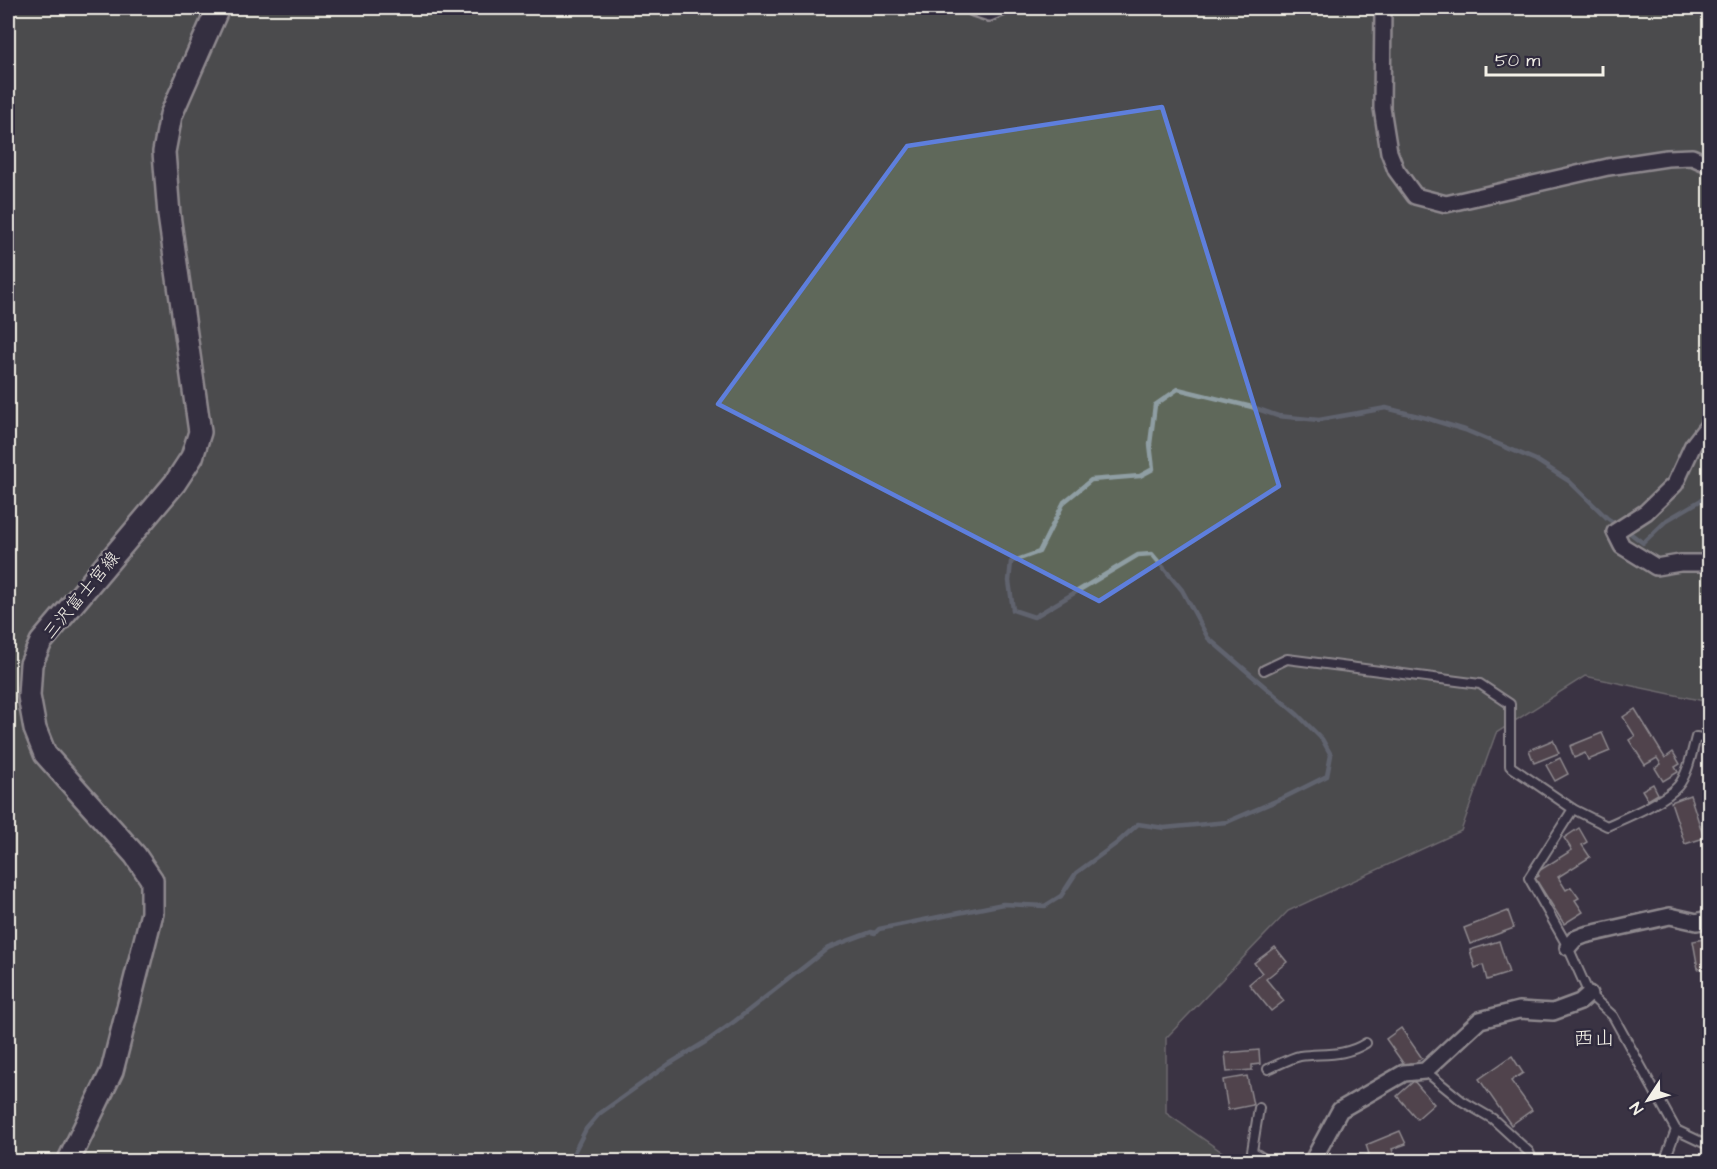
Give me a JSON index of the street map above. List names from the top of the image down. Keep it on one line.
{"streets":{"main road":["三沢富士宮線"]},"districts":["西山"],"scale_bar":"50 m","north":"bottom left"}
